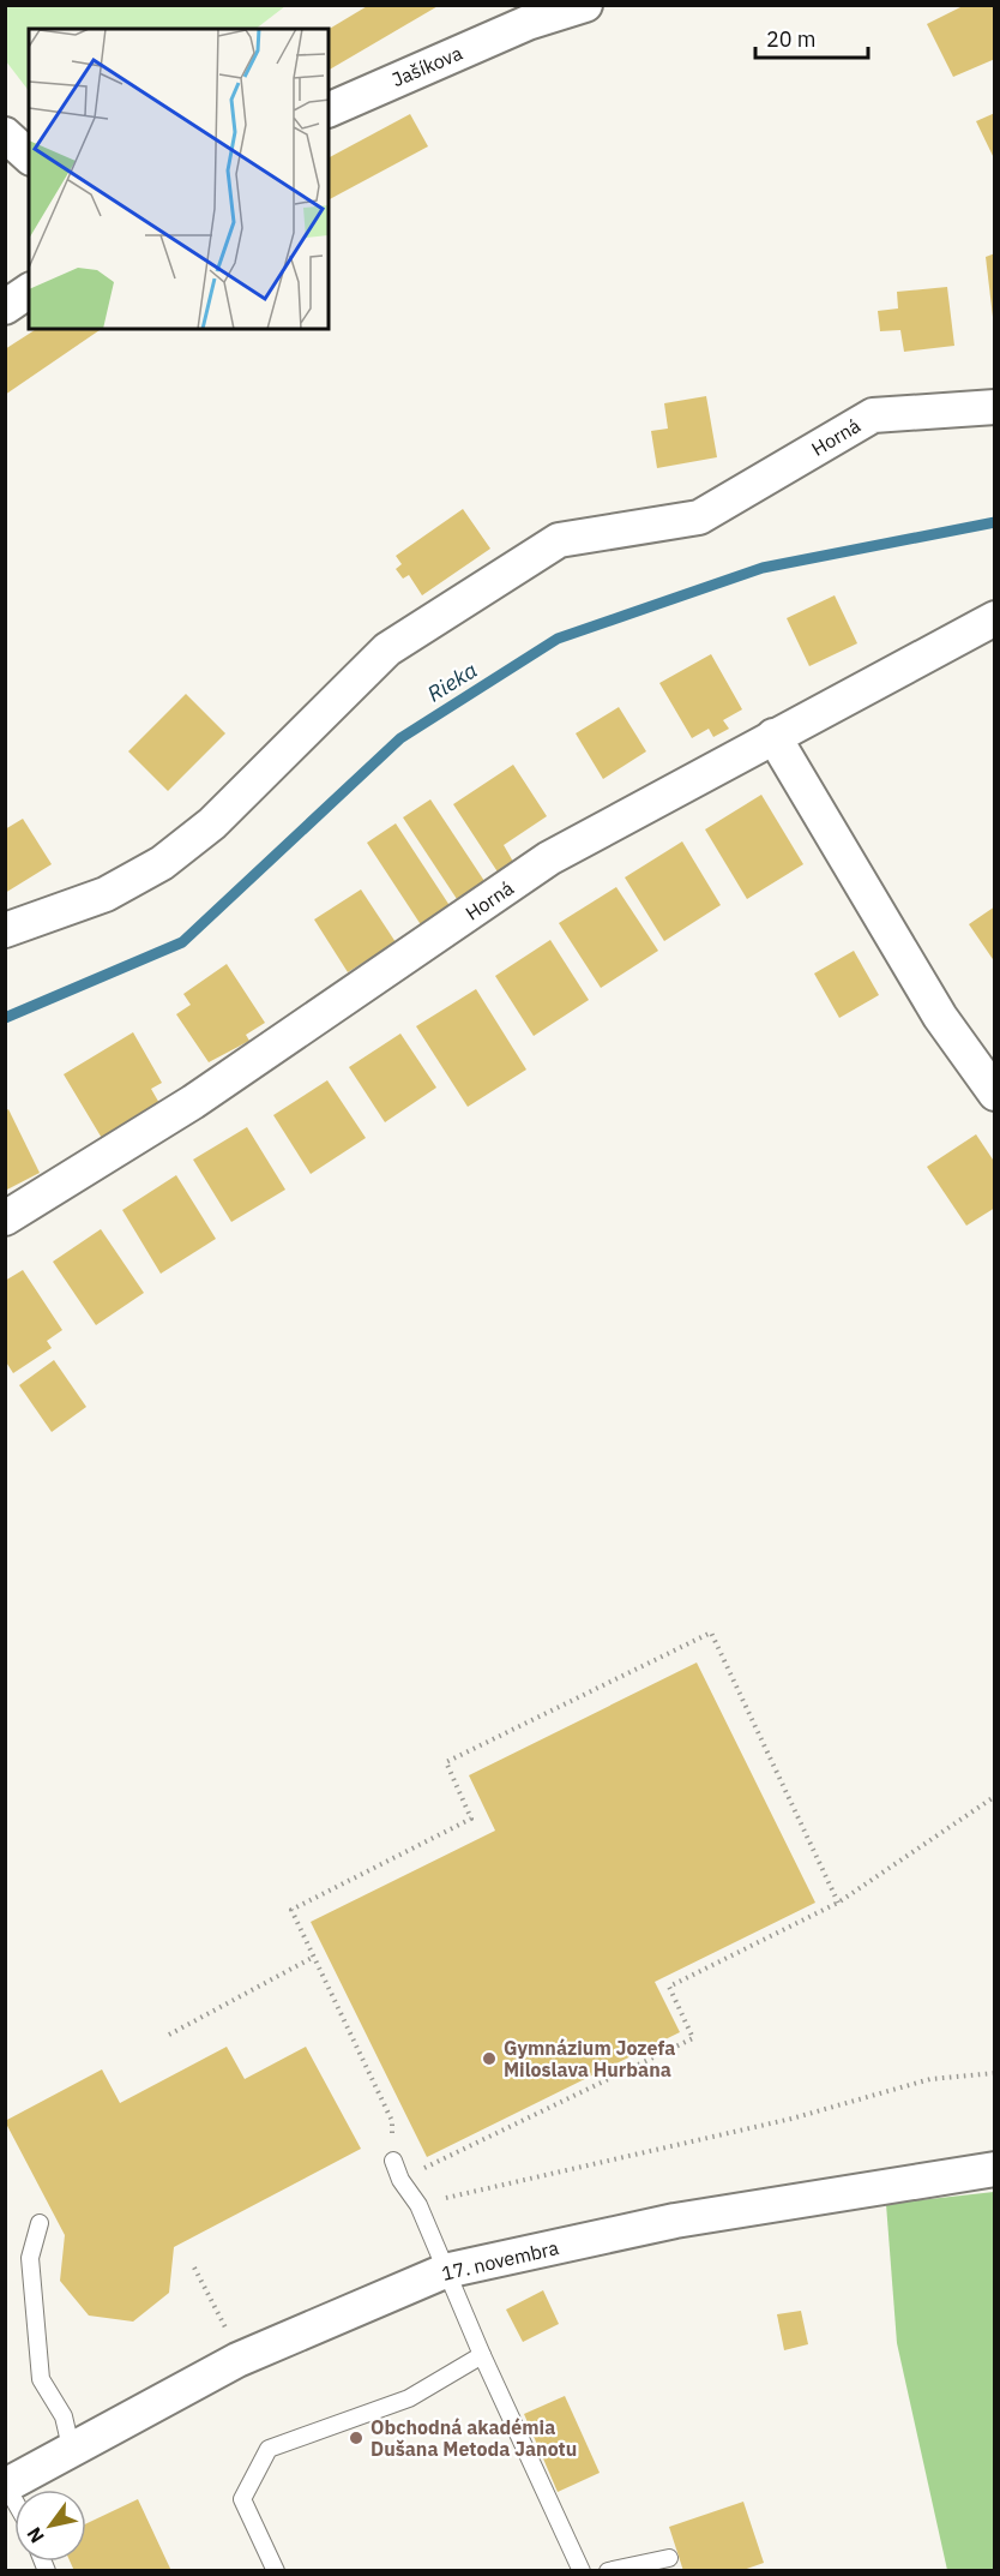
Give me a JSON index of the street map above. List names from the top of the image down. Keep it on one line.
{"streets":{"street":["Jašíkova","Horná","17. novembra"]},"water":["Rieka"],"places":["Gymnázium Jozefa Miloslava Hurbana","Obchodná akadémia Dušana Metoda Janotu"],"scale_bar":"20 m","north":"bottom left"}
